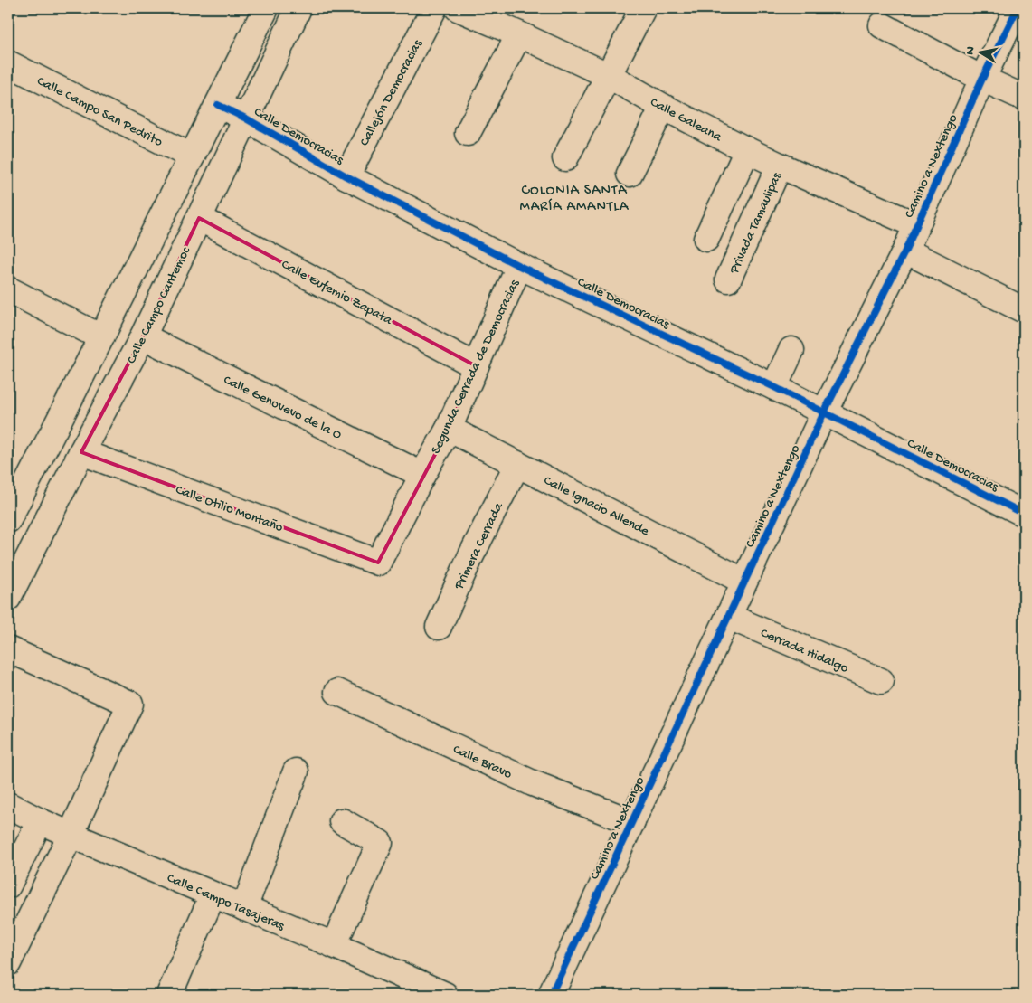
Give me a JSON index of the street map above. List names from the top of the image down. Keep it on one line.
{"streets":{"street":["Callejón Democracias","Calle Campo San Pedrito","Calle Galeana","Calle Democracias","Camino a Nextengo","Privada Tamaulipas","Calle Eufemio Zapata","Calle Campo Cantemoc","Segunda Cerrada de Democracias","Calle Genovevo de la O","Calle Ignacio Allende","Calle Otilio Montaño","Primera Cerrada","Cerrada Hidalgo","Calle Bravo","Calle Campo Tasajeras"]},"crossings":[["Callejón Democracias","Calle Democracias"],["Calle Galeana","Camino a Nextengo"],["Calle Galeana","Privada Tamaulipas"],["Calle Democracias","Camino a Nextengo"],["Calle Democracias","Calle Campo Cantemoc"],["Calle Democracias","Segunda Cerrada de Democracias"],["Camino a Nextengo","Calle Ignacio Allende"],["Camino a Nextengo","Cerrada Hidalgo"],["Camino a Nextengo","Calle Bravo"],["Calle Eufemio Zapata","Calle Campo Cantemoc"],["Calle Eufemio Zapata","Segunda Cerrada de Democracias"],["Calle Campo Cantemoc","Calle Genovevo de la O"],["Calle Campo Cantemoc","Calle Otilio Montaño"],["Segunda Cerrada de Democracias","Calle Genovevo de la O"],["Segunda Cerrada de Democracias","Calle Ignacio Allende"],["Segunda Cerrada de Democracias","Calle Otilio Montaño"],["Calle Ignacio Allende","Primera Cerrada"]],"districts":["COLONIA SANTA MARÍA AMANTLA"],"north":"left"}
